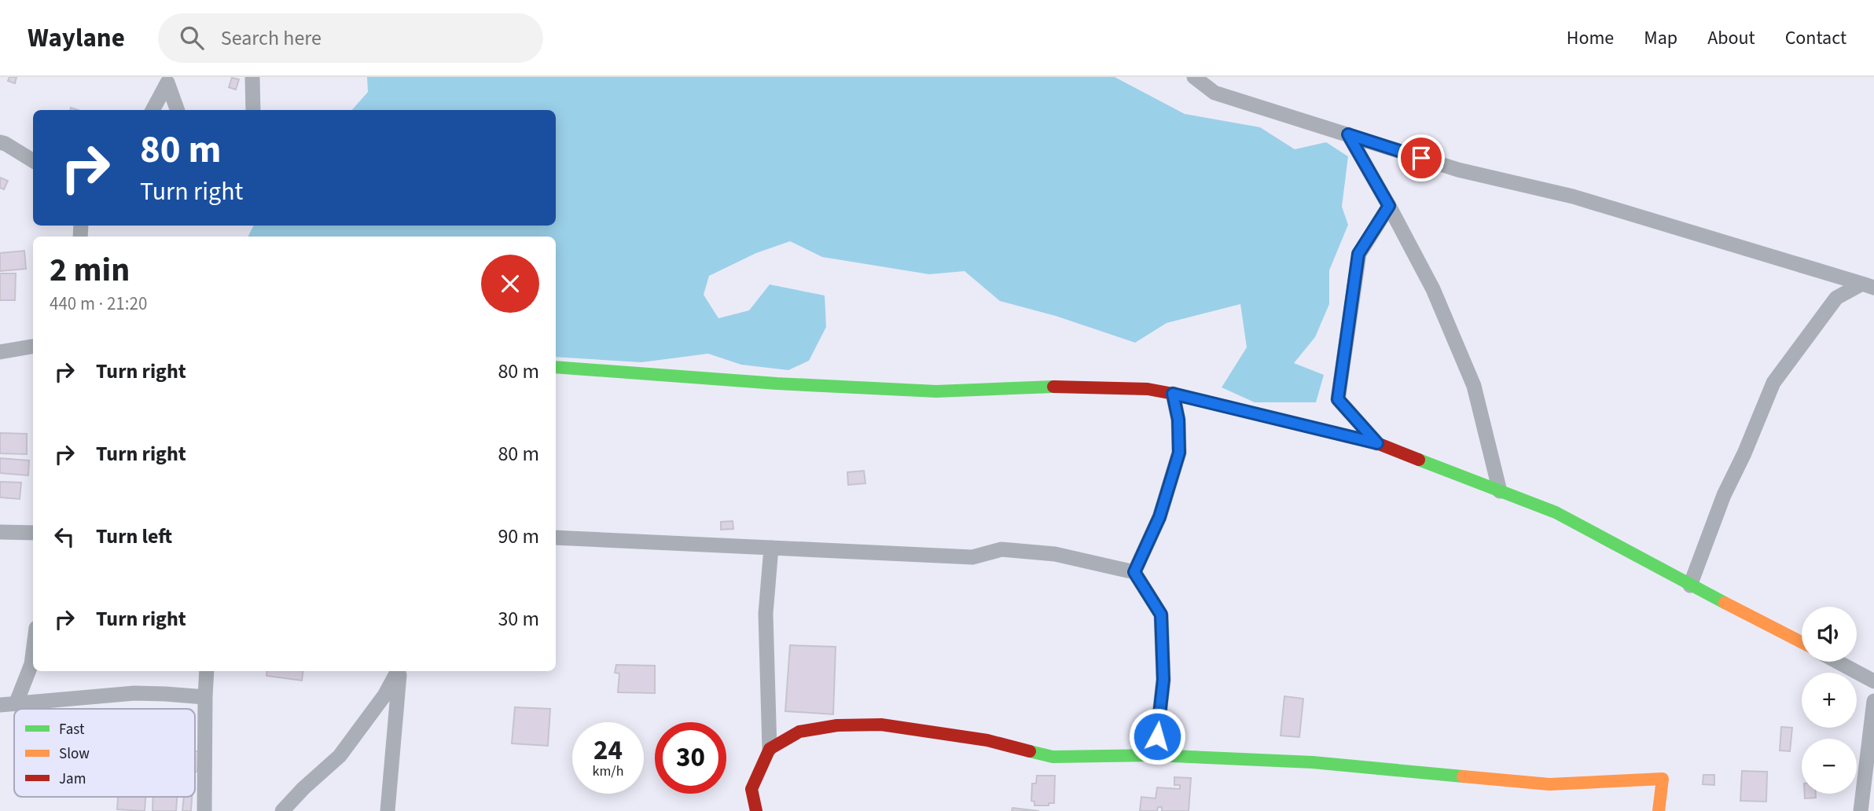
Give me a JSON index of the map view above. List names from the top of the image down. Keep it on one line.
{"legend":["Fast","Slow","Jam"],"page":{"header":"Waylane","search":"Search here","nav":["Home","Map","About","Contact"],"turn":["80 m","Turn right"],"heading":["2 min","440 m · 21:20"],"list":[{"name":"Turn right","value":"80 m"},{"name":"Turn right","value":"80 m"},{"name":"Turn left","value":"90 m"},{"name":"Turn right","value":"30 m"}],"map_buttons":["+","−"],"speed":"24 km/h","limit":"30"}}
